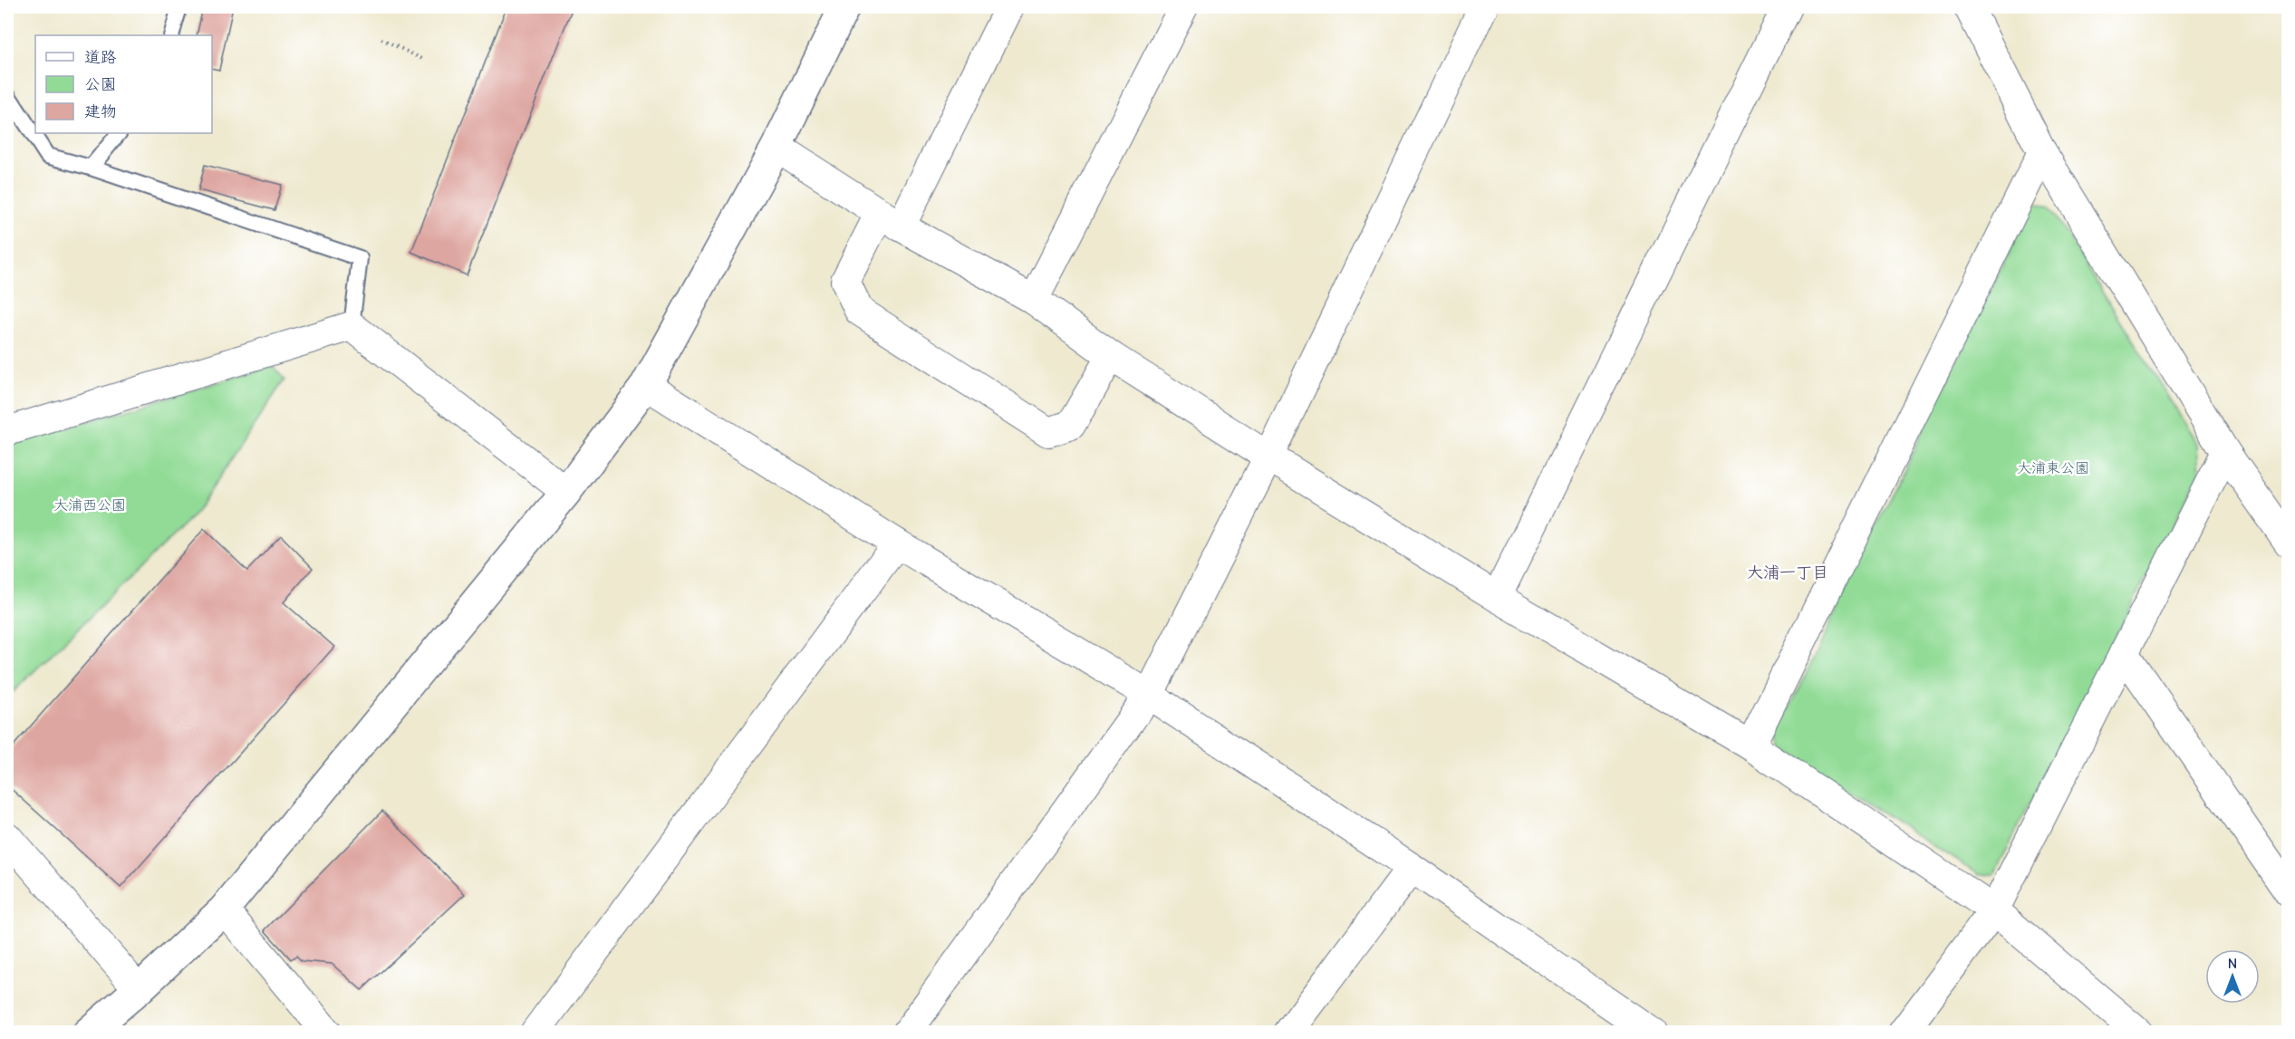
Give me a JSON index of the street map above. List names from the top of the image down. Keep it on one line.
{"districts":["大浦一丁目"],"parks":["大浦東公園","大浦西公園"],"legend":["道路","公園","建物"],"north":"top"}
